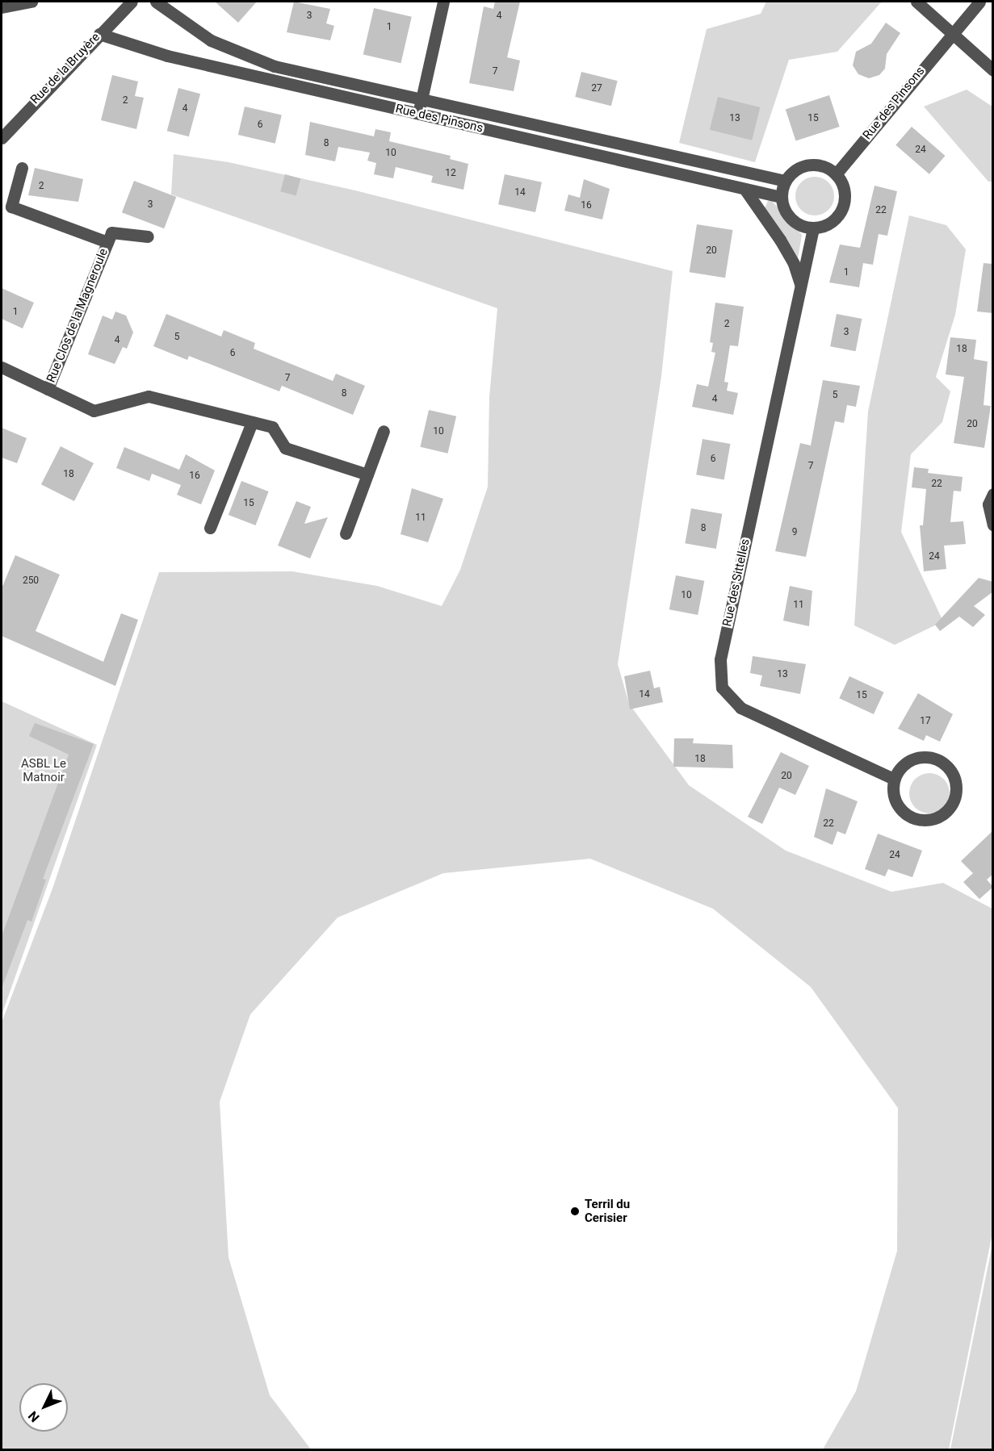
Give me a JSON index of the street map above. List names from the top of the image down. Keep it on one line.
{"streets":{"street":["Rue de la Bruyère","Rue des Pinsons","Rue Clos de la Magneroule","Rue des Sittelles"]},"crossings":[["Rue de la Bruyère","Rue des Pinsons"],["Rue des Pinsons","Rue des Sittelles"]],"parks":["ASBL Le Matnoir"],"places":["Terril du Cerisier"],"house_numbers":["3","4","1","7","27","2","4","13","15","6","8","24","10","12","2","14","3","16","22","20","1","1","2","3","5","4","18","6","7","8","5","4","20","10","6","7","18","16","22","15","11","8","9","24","250","10","11","13","14","15","17","18","20","22","24"],"north":"bottom left"}
